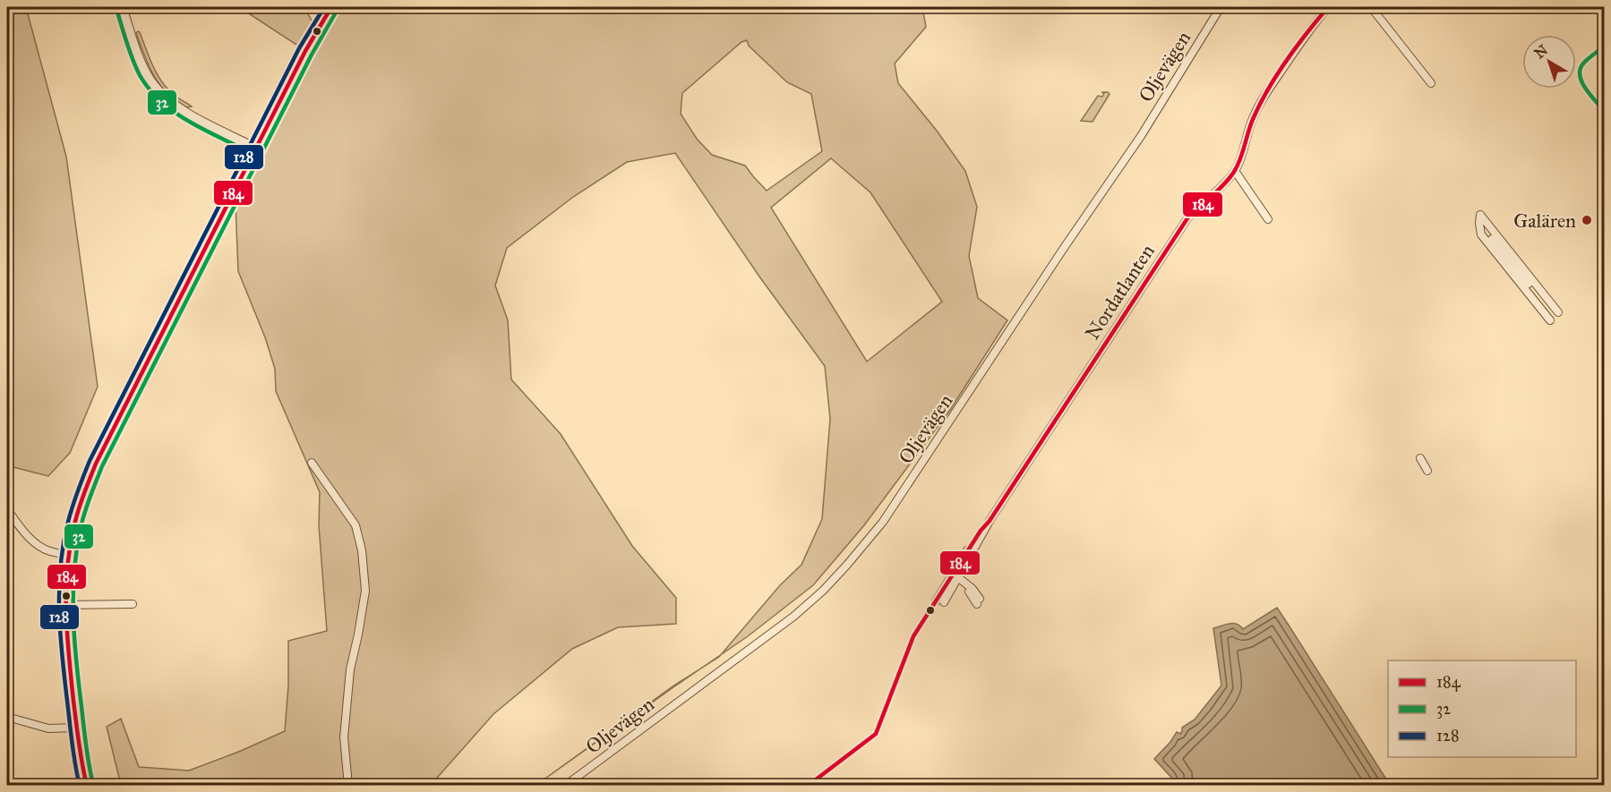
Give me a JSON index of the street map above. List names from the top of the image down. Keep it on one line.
{"streets":{"street":["Oljevägen","Nordatlanten"]},"places":["Galären"],"lines":["transit line 184","transit line 128","transit line 32"],"legend":["184","32","128"],"north":"top left"}
